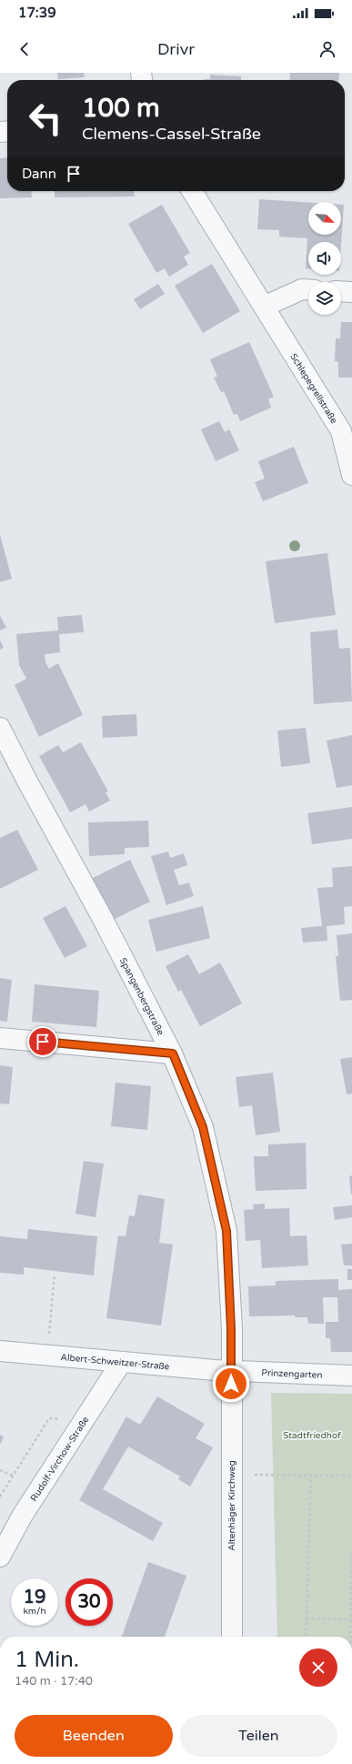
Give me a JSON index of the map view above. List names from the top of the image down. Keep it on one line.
{"streets":{"street":["Schlepegrellstraße","Spangenbergstraße","Albert-Schweitzer-Straße","Prinzengarten","Rudolf-Virchow-Straße","Altenhäger Kirchweg"]},"crossings":[["Spangenbergstraße","Albert-Schweitzer-Straße"],["Spangenbergstraße","Prinzengarten"],["Spangenbergstraße","Altenhäger Kirchweg"],["Albert-Schweitzer-Straße","Prinzengarten"],["Albert-Schweitzer-Straße","Rudolf-Virchow-Straße"],["Albert-Schweitzer-Straße","Altenhäger Kirchweg"],["Prinzengarten","Altenhäger Kirchweg"]],"parks":["Stadtfriedhof"],"north":"bottom right","page":{"status":"17:39","header":"Drivr","turn":["100 m","Clemens-Cassel-Straße"],"then":"Dann","speed":"19 km/h","limit":"30","heading":["1 Min.","140 m · 17:40"],"buttons":["Beenden","Teilen"]}}
